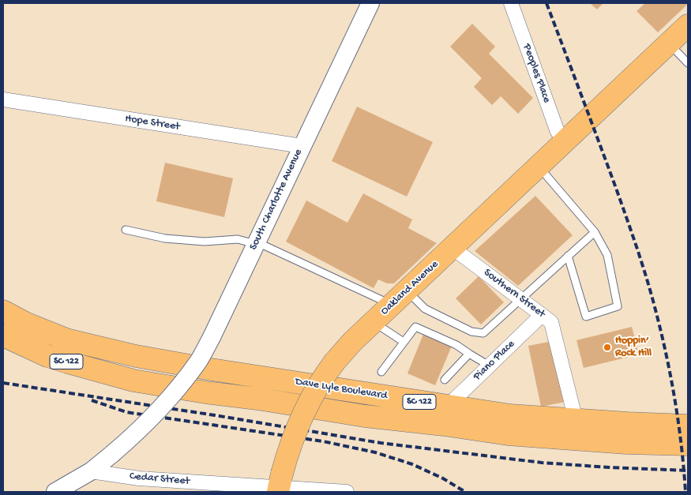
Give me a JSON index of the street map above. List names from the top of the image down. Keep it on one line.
{"streets":{"main road":["Oakland Avenue","SC 122","Dave Lyle Boulevard"],"street":["Peoples Place","Hope Street","South Charlotte Avenue","Southern Street","Piano Place","Cedar Street"]},"crossings":[["Peoples Place","Oakland Avenue"],["Hope Street","South Charlotte Avenue"],["South Charlotte Avenue","Cedar Street"],["Oakland Avenue","Southern Street"],["Oakland Avenue","Cedar Street"],["Southern Street","Piano Place"],["Southern Street","Dave Lyle Boulevard"],["Piano Place","Dave Lyle Boulevard"]],"places":["Hoppin’ Rock Hill"]}
